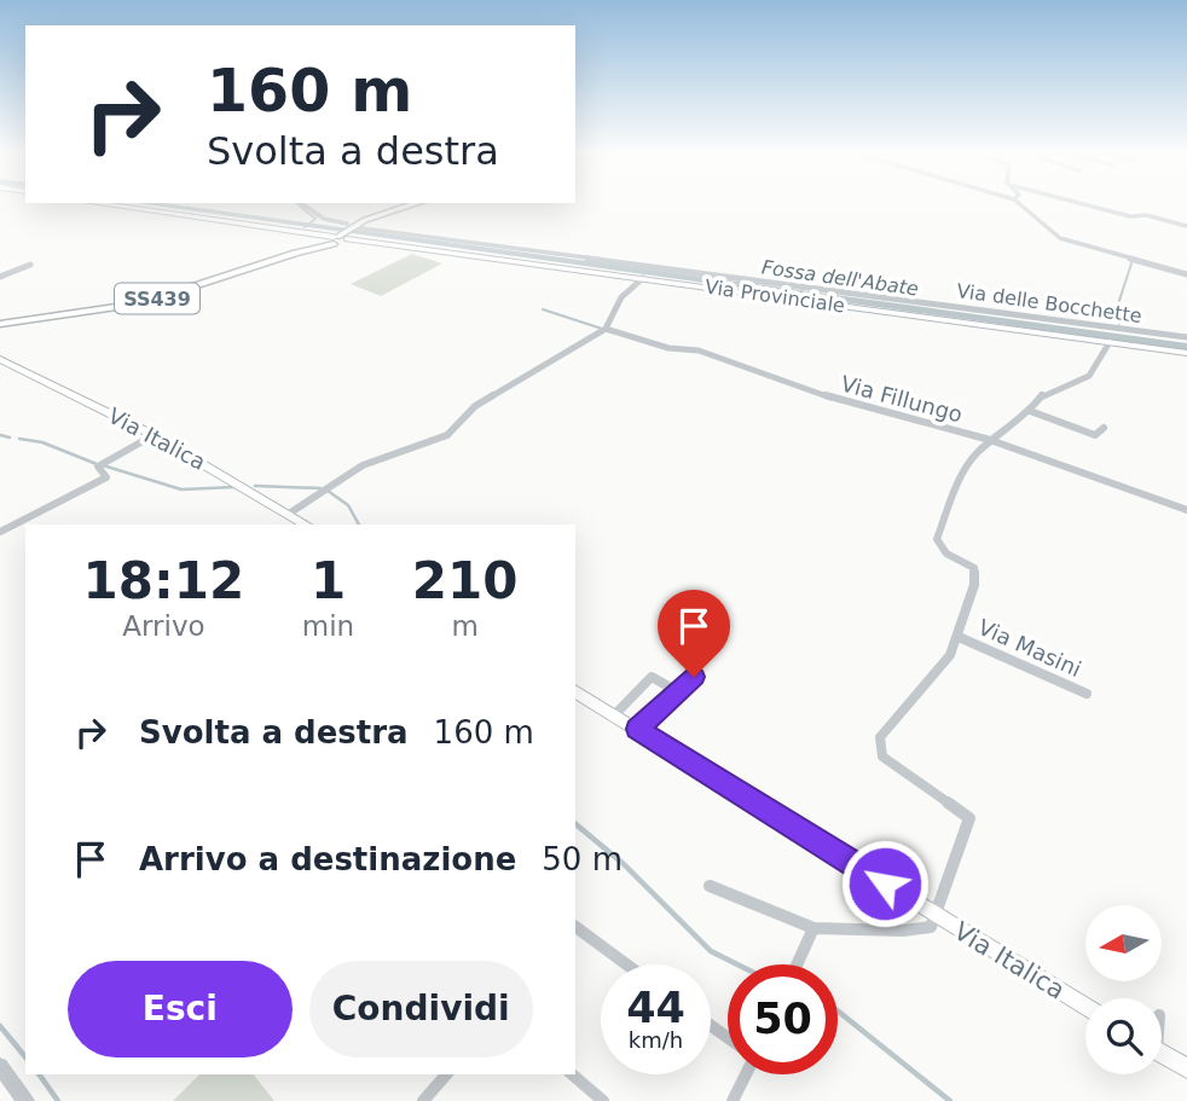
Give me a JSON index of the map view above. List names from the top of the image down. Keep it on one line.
{"streets":{"main road":["Via Provinciale","SS439","Via Italica"],"street":["Via delle Bocchette","Via Fillungo","Via Masini"]},"crossings":[["Via Provinciale","SS439"],["Via Provinciale","Via Masini"],["Via Fillungo","Via Masini"],["Via Italica","Via Masini"]],"water":["Fossa dell'Abate"],"north":"left","page":{"turn":["160 m","Svolta a destra"],"eta":["18:12","Arrivo","1","min","210","m"],"list":[{"name":"Svolta a destra","value":"160 m"},{"name":"Arrivo a destinazione","value":"50 m"}],"buttons":["Esci","Condividi"],"speed":"44 km/h","limit":"50"}}
